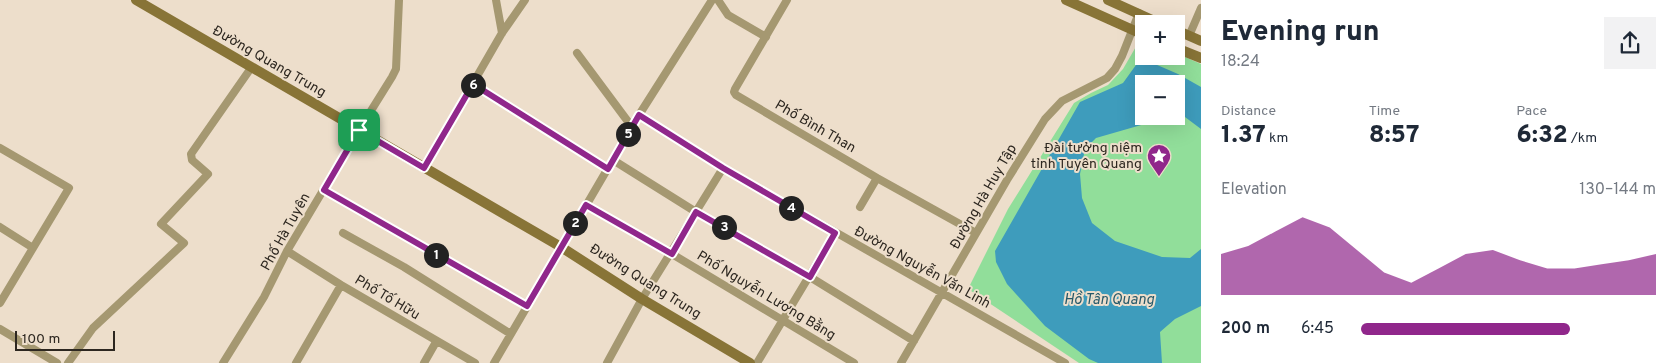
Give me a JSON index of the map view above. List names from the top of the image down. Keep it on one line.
{"streets":{"main road":["Đường Quang Trung"],"street":["Phố Bình Than","Đường Hà Huy Tập","Phố Hà Tuyên","Đường Nguyễn Văn Linh","Phố Nguyễn Lương Bằng","Phố Tố Hữu"]},"crossings":[["Đường Quang Trung","Phố Hà Tuyên"],["Phố Bình Than","Đường Hà Huy Tập"],["Đường Hà Huy Tập","Đường Nguyễn Văn Linh"],["Phố Hà Tuyên","Phố Tố Hữu"]],"water":["Hồ Tân Quang"],"places":{"place":["Đài tưởng niệm tỉnh Tuyên Quang"]},"scale_bar":"100 m","page":{"heading":["Evening run","18:24"],"map_buttons":["+","−"],"pins":["6","5","4","2","3","1"],"stats":[["Distance","1.37 km"],["Time","8:57"],["Pace","6:32 /km"]],"chart":["Elevation","130–144 m"],"list":[{"name":"200 m","note":"6:45"}],"scale":"100 m"}}
